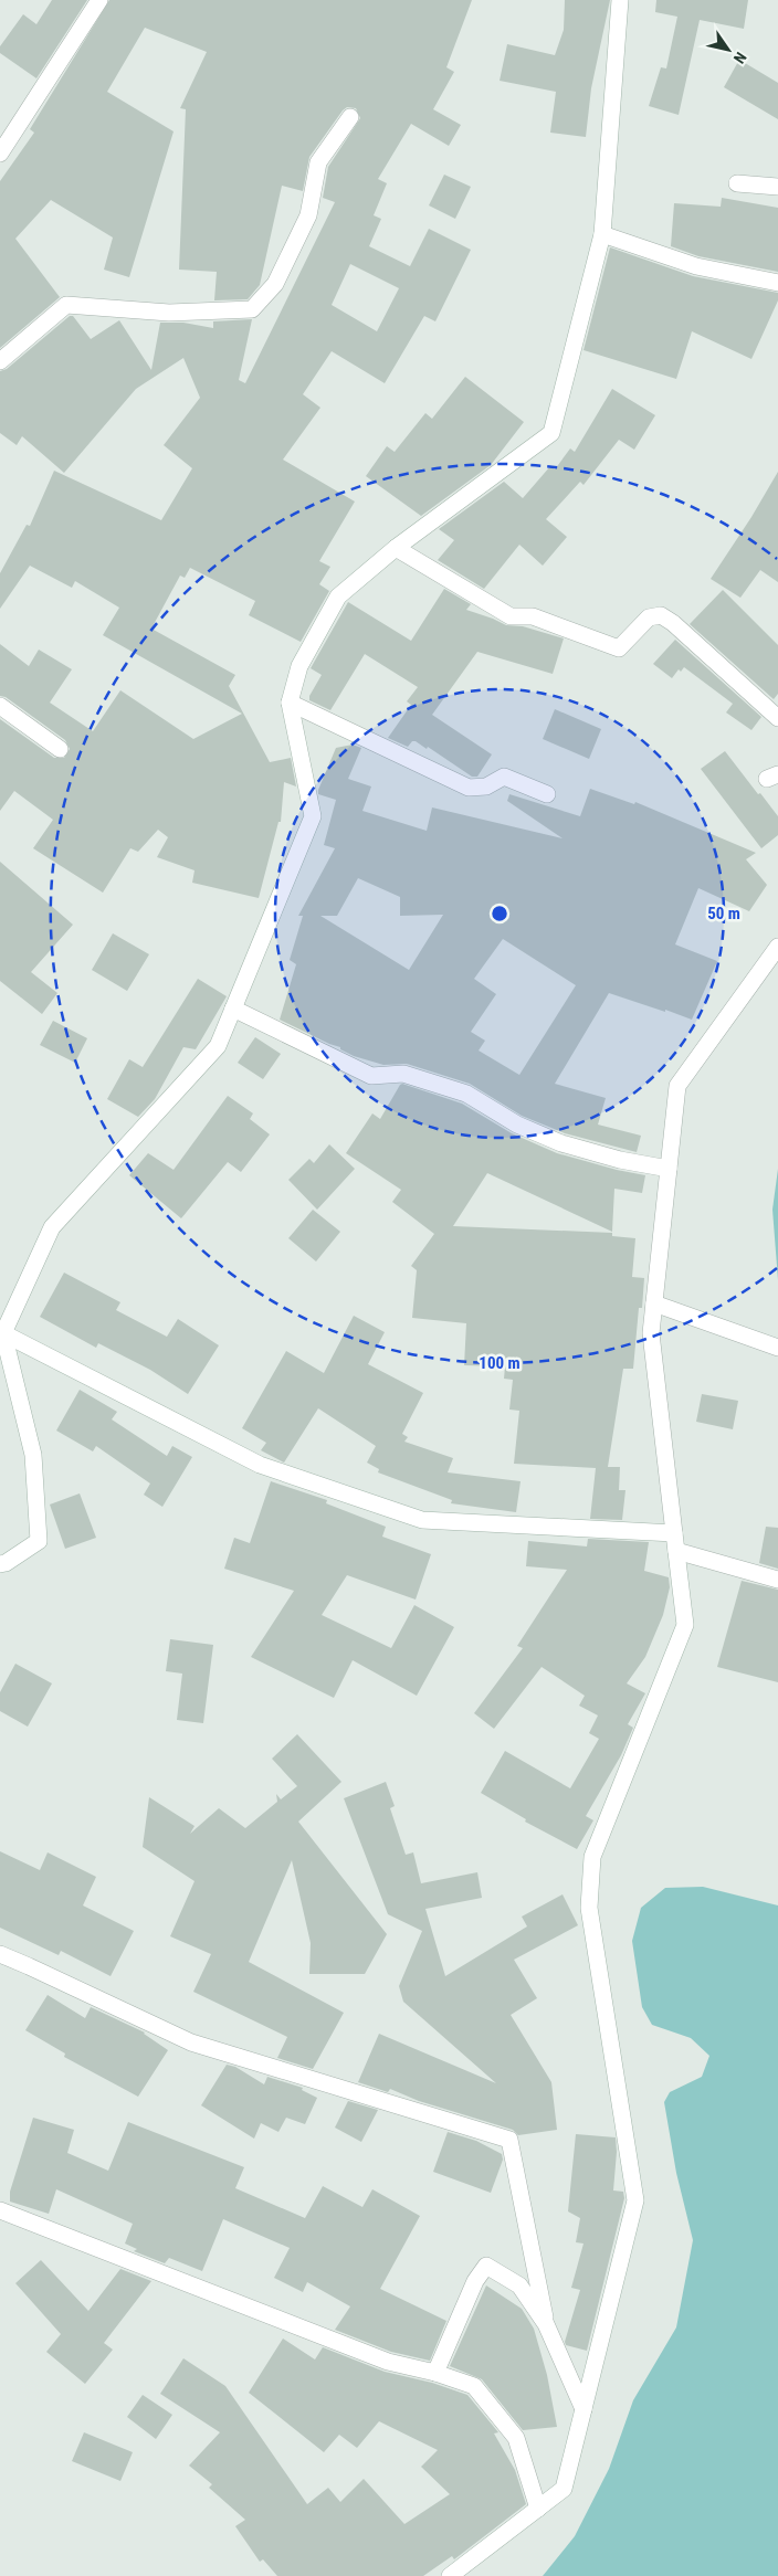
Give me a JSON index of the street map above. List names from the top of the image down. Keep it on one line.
{"north":"bottom right","rings":["50 m","100 m"]}
